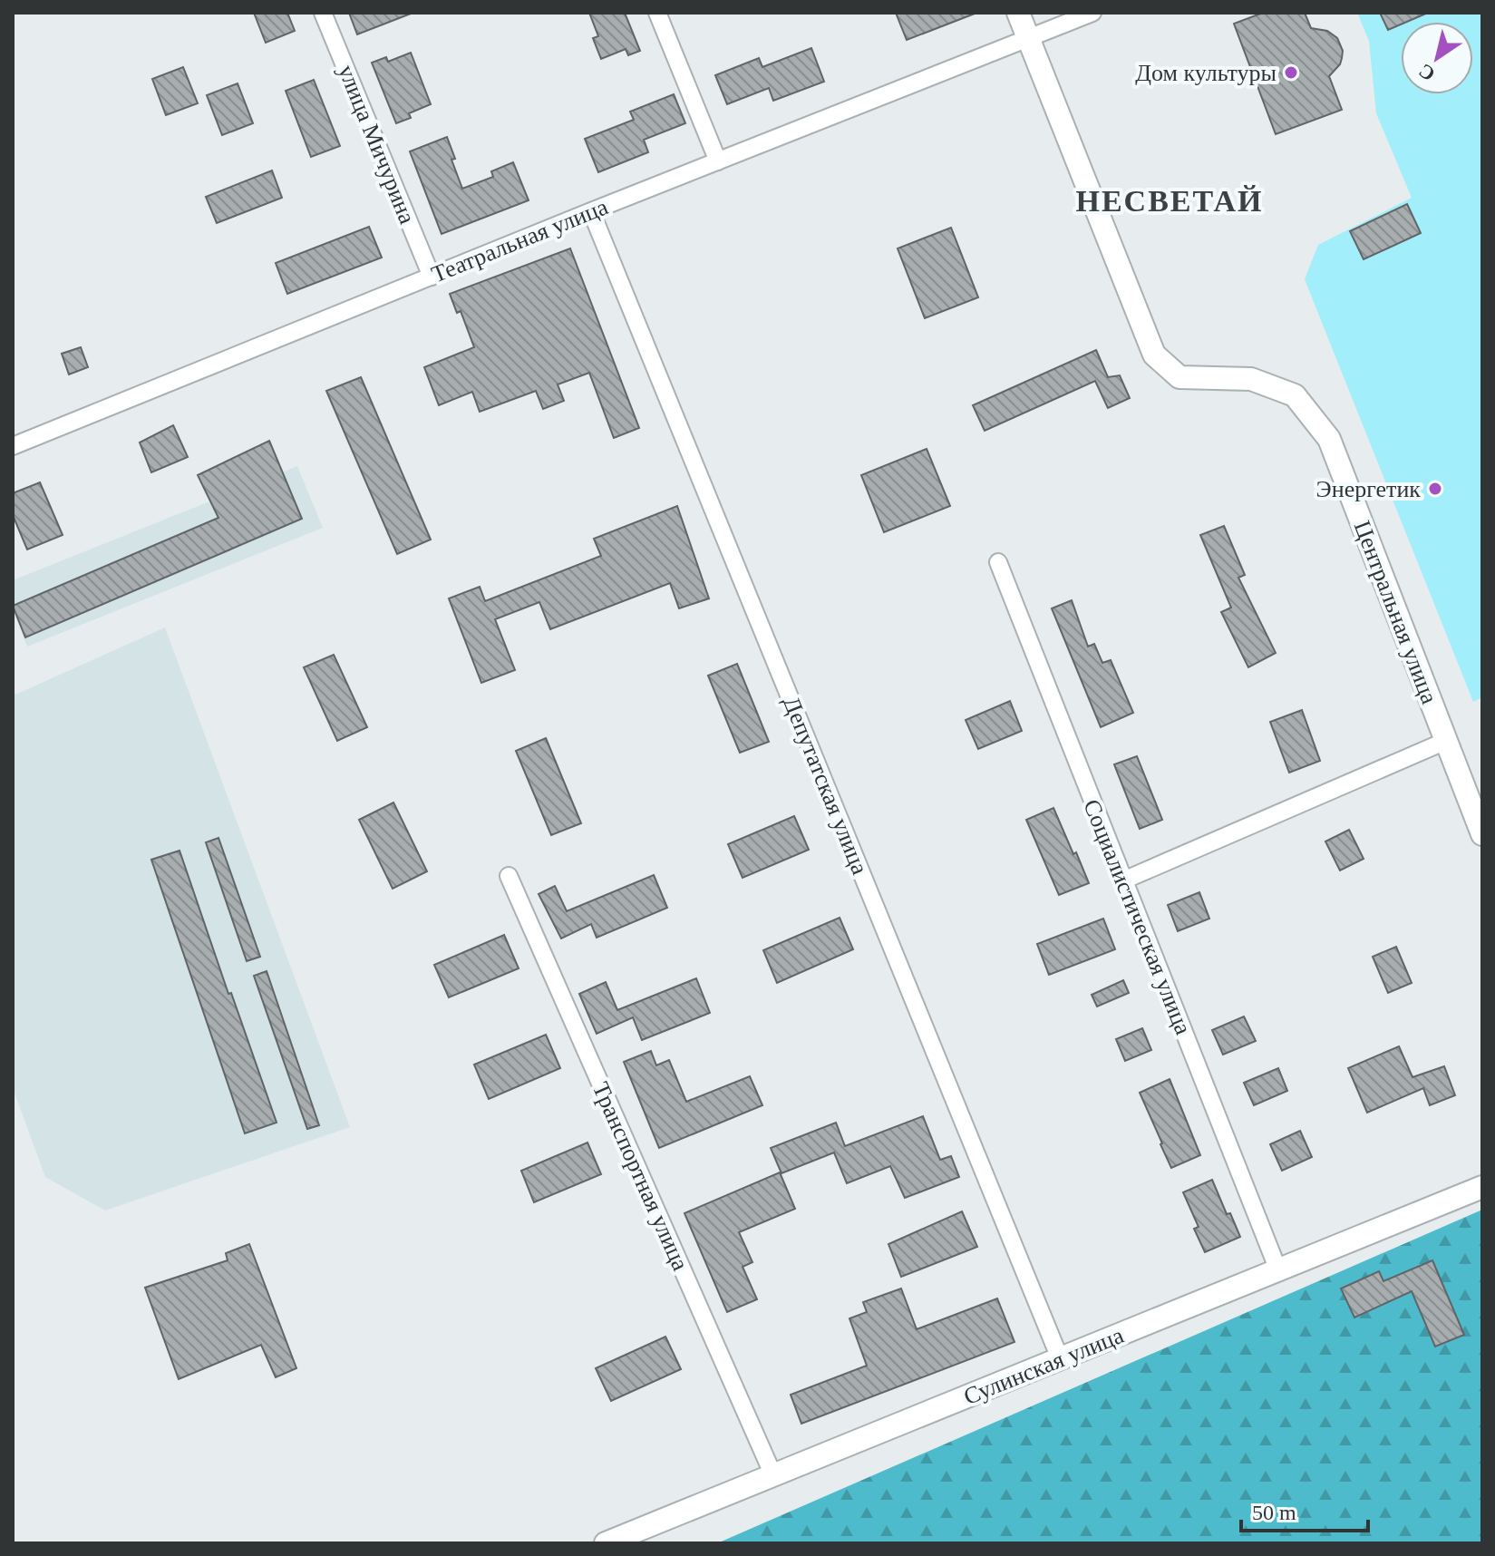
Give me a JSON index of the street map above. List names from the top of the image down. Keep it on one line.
{"streets":{"main road":["Центральная улица","Сулинская улица"],"street":["улица Мичурина","Театральная улица","Депутатская улица","Социалистическая улица","Транспортная улица"]},"crossings":[["улица Мичурина","Театральная улица"],["Театральная улица","Центральная улица"],["Театральная улица","Депутатская улица"],["Депутатская улица","Сулинская улица"],["Социалистическая улица","Сулинская улица"],["Транспортная улица","Сулинская улица"]],"districts":["НЕСВЕТАЙ"],"places":["Дом культуры","Энергетик"],"scale_bar":"50 m","north":"bottom left"}
